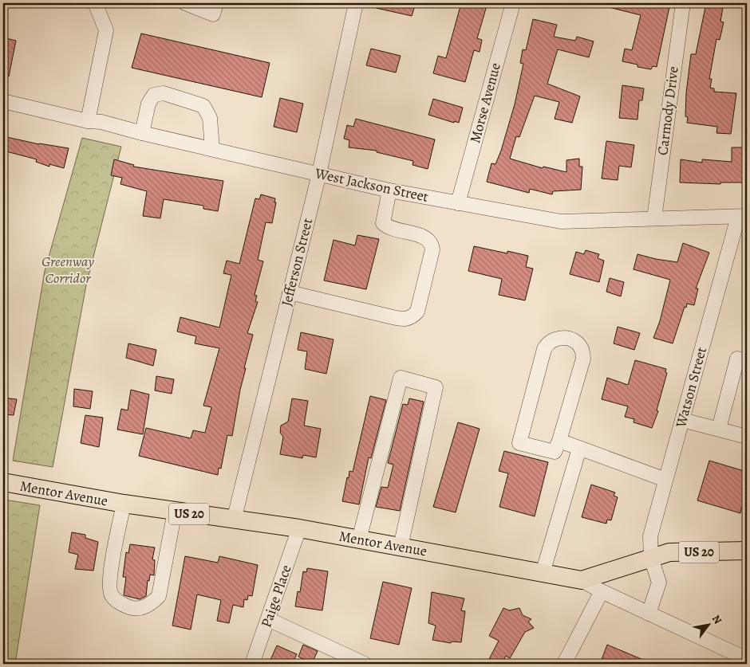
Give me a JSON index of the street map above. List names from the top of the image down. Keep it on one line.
{"streets":{"main road":["Mentor Avenue","US 20"],"street":["Morse Avenue","Carmody Drive","West Jackson Street","Jefferson Street","Watson Street","Paige Place"]},"crossings":[["Morse Avenue","West Jackson Street"],["Carmody Drive","West Jackson Street"],["West Jackson Street","Jefferson Street"],["West Jackson Street","Watson Street"],["Jefferson Street","Mentor Avenue"],["Watson Street","Mentor Avenue"],["Watson Street","US 20"],["Mentor Avenue","US 20"],["Mentor Avenue","Paige Place"]],"parks":["Greenway Corridor"],"north":"top right"}
